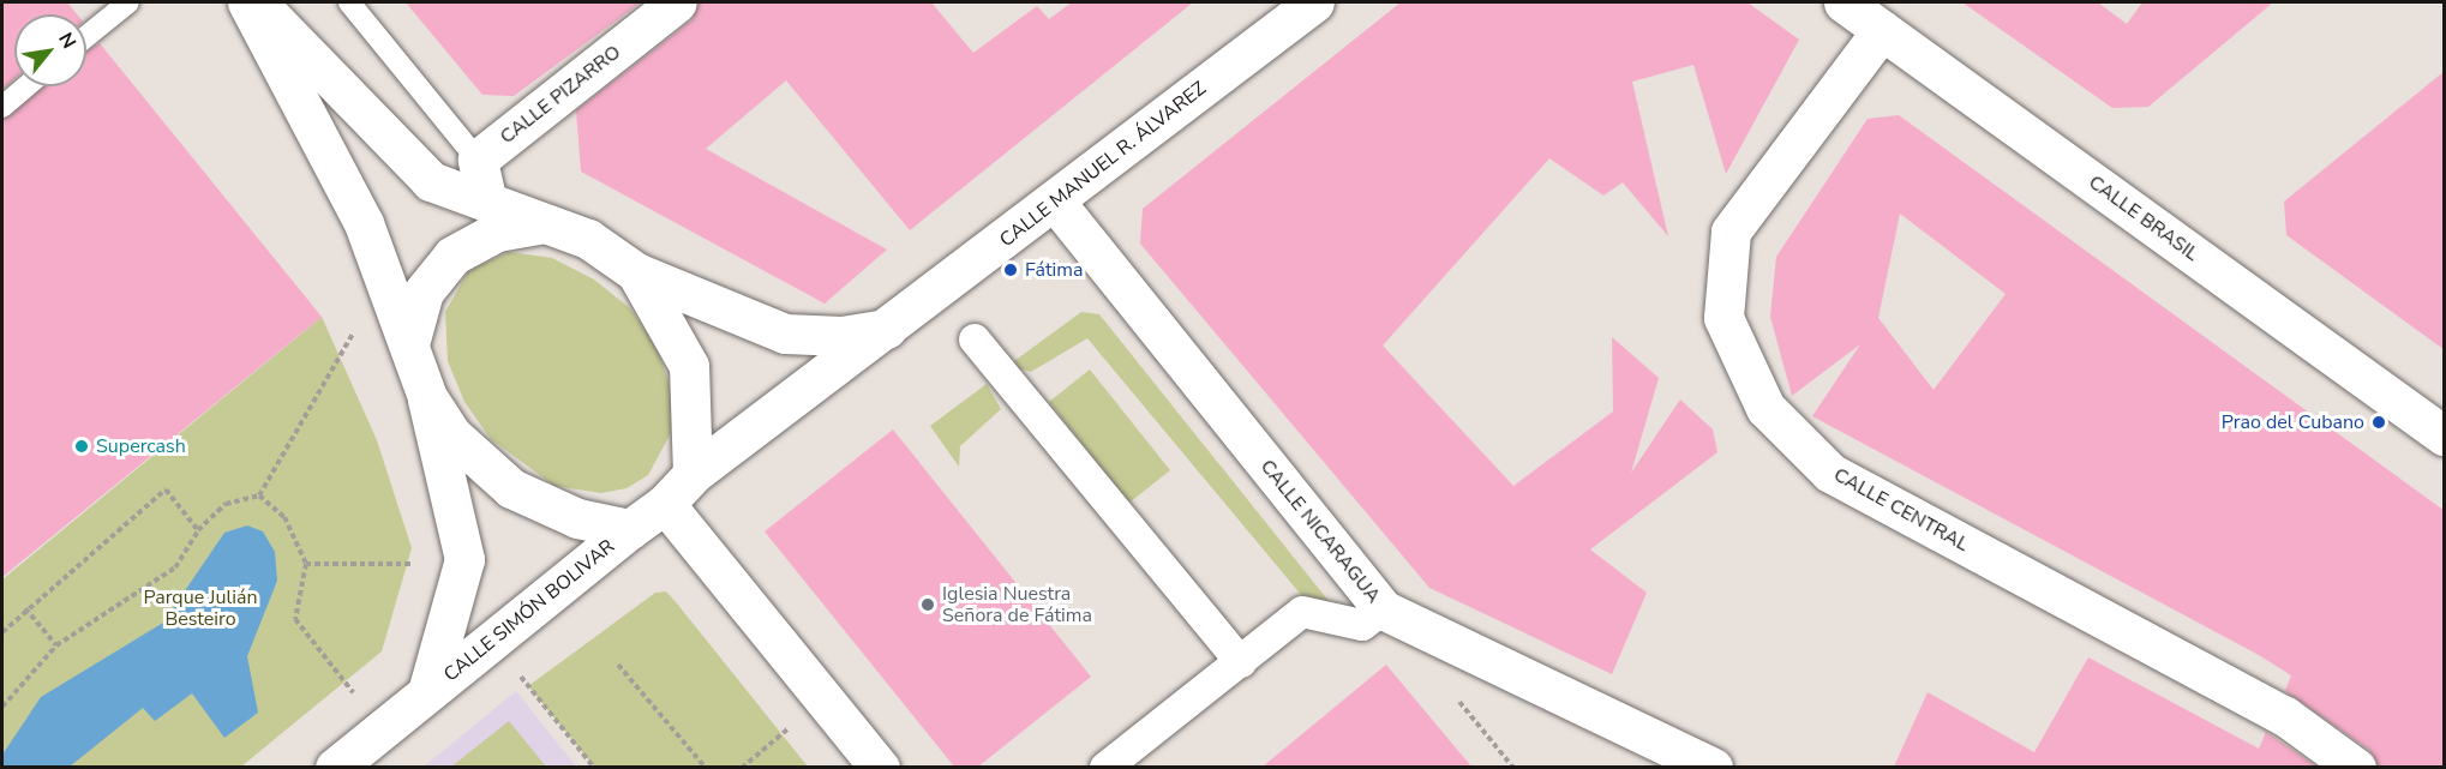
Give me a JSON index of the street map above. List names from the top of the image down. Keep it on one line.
{"streets":{"street":["CALLE PIZARRO","CALLE MANUEL R. ÁLVAREZ","CALLE BRASIL","CALLE CENTRAL","CALLE NICARAGUA","CALLE SIMÓN BOLIVAR"]},"crossings":[["CALLE MANUEL R. ÁLVAREZ","CALLE NICARAGUA"],["CALLE MANUEL R. ÁLVAREZ","CALLE SIMÓN BOLIVAR"],["CALLE BRASIL","CALLE CENTRAL"]],"parks":["Parque Julián Besteiro"],"places":["Fátima","Prao del Cubano","Supercash","Iglesia Nuestra Señora de Fátima"],"north":"top right"}
